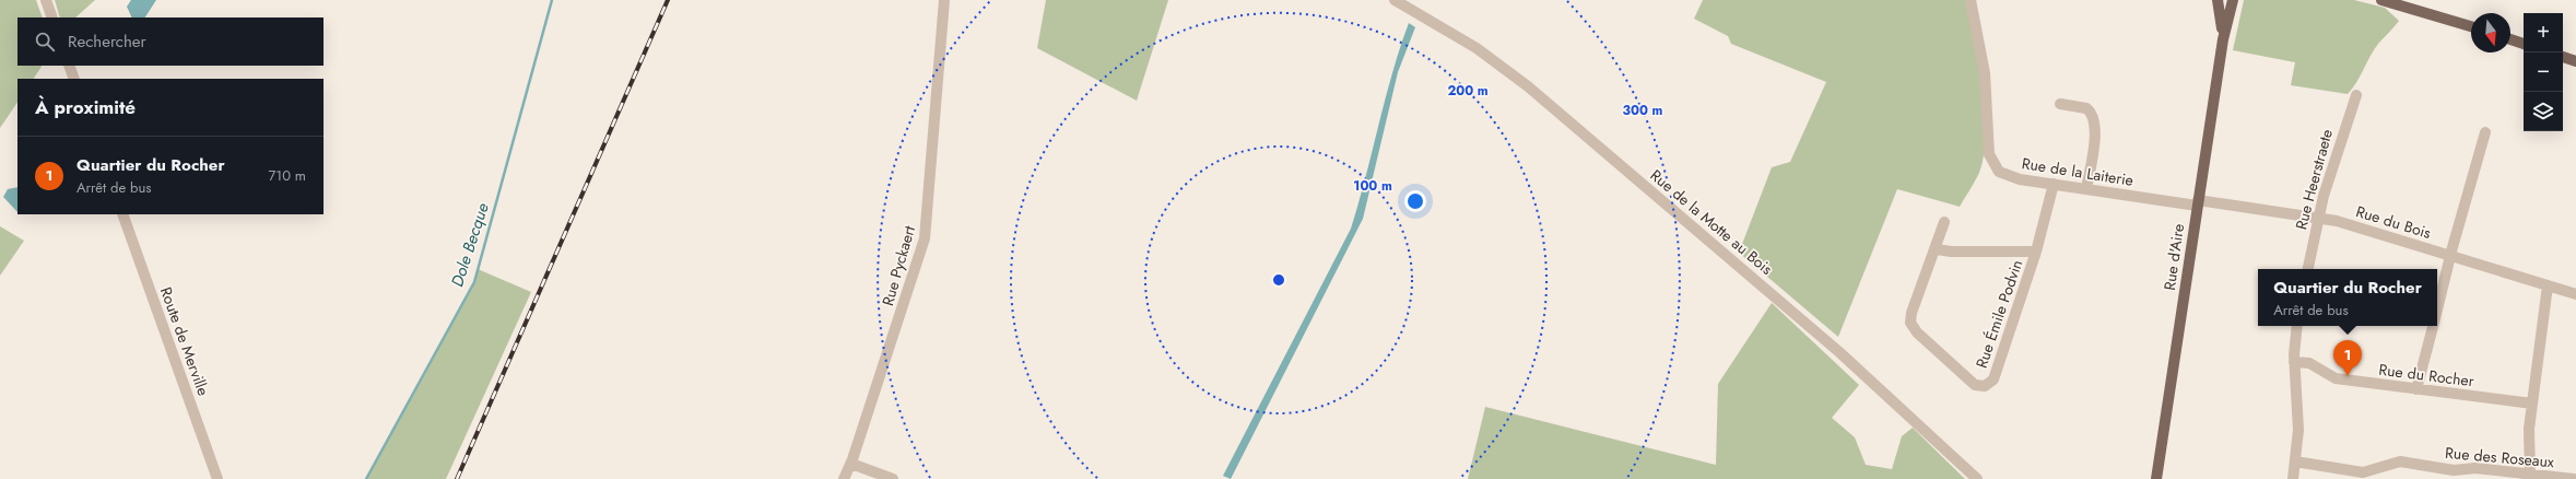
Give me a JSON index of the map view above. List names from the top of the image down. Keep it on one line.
{"streets":{"main road":["Rue d'Aire"],"street":["Rue de la Laiterie","Rue Heerstraete","Rue de la Motte au Bois","Rue du Bois","Rue Pyckaert","Rue Émile Podvin","Route de Merville","Rue du Rocher","Rue des Roseaux"]},"crossings":[["Rue de la Laiterie","Rue du Bois"],["Rue de la Laiterie","Rue d'Aire"],["Rue de la Laiterie","Rue Émile Podvin"],["Rue Heerstraete","Rue du Bois"],["Rue du Bois","Rue d'Aire"]],"water":["Dole Becque"],"north":"bottom","page":{"map_buttons":["+","−"],"search":"Rechercher","heading":"À proximité","list":[{"mark":"1","name":"Quartier du Rocher","note":"Arrêt de bus","value":"710 m"}],"popup":["Quartier du Rocher","Arrêt de bus"],"pins":"1"},"rings":["200 m","300 m","100 m"]}
